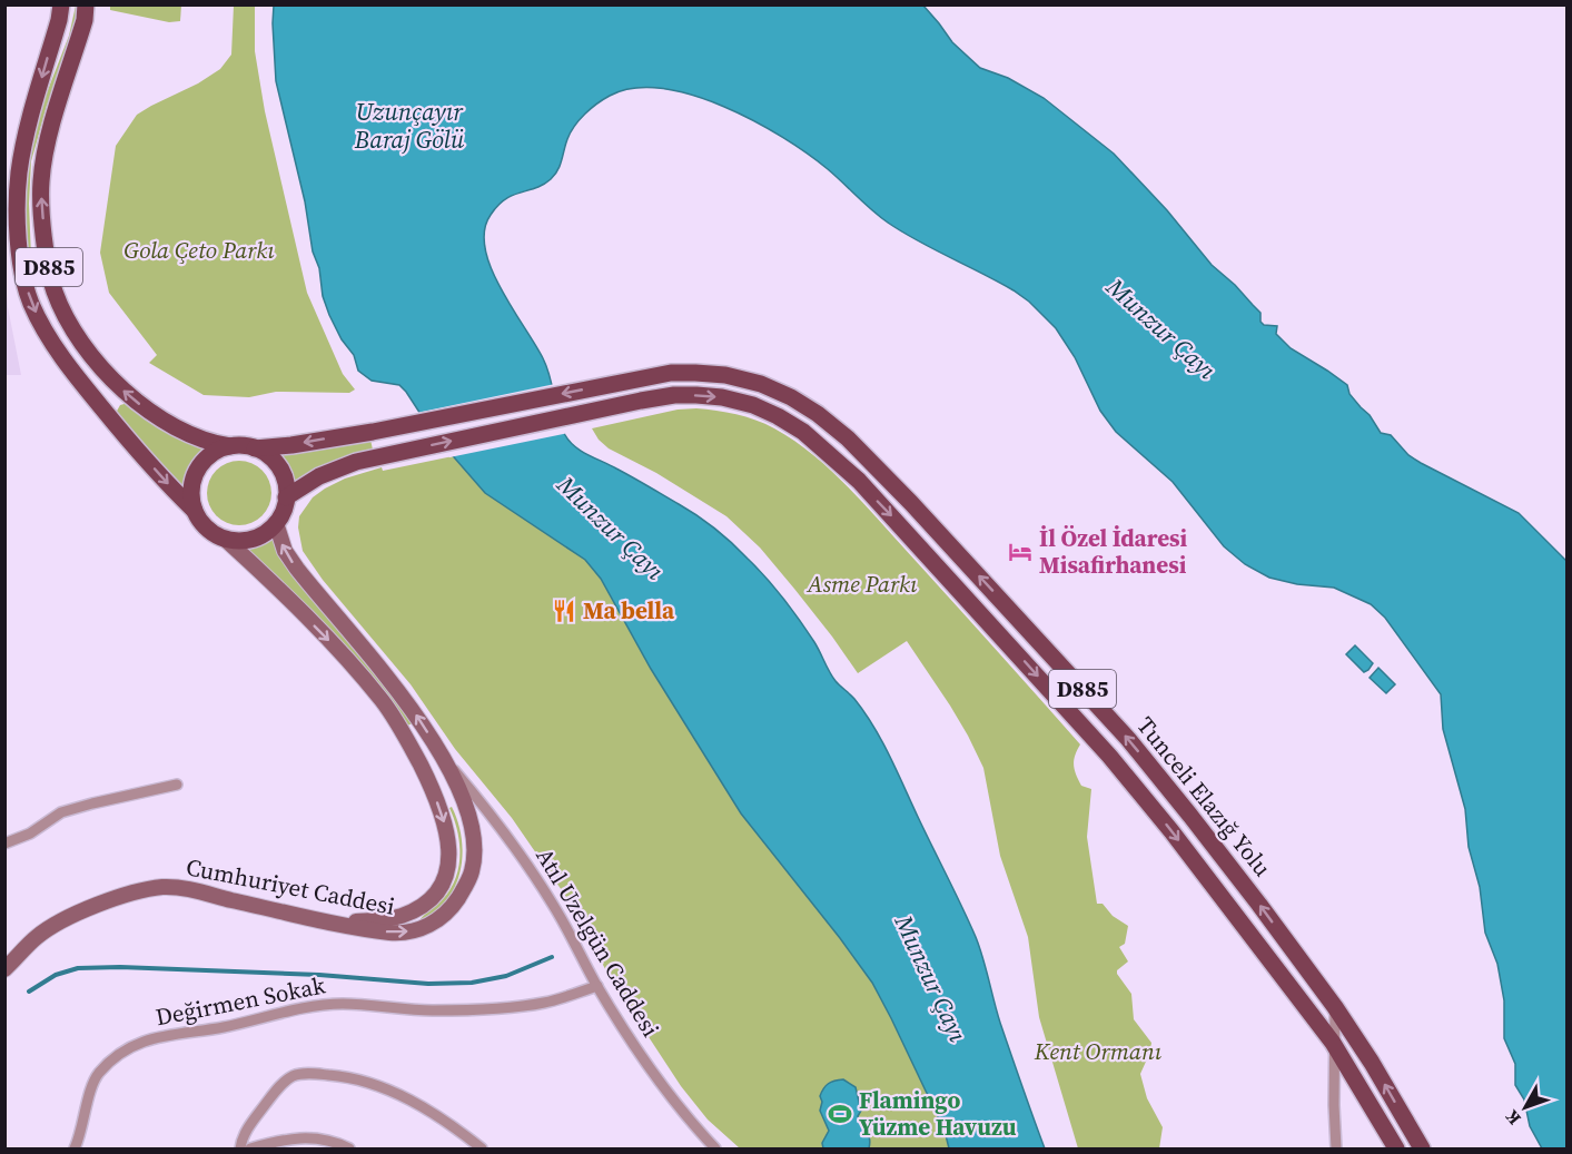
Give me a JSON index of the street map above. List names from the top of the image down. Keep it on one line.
{"streets":{"main road":["D885","Tunceli Elazığ Yolu","Cumhuriyet Caddesi"],"street":["Atıl Uzelgün Caddesi","Değirmen Sokak"]},"crossings":[["D885","Tunceli Elazığ Yolu"],["D885","Cumhuriyet Caddesi"],["Tunceli Elazığ Yolu","Cumhuriyet Caddesi"],["Cumhuriyet Caddesi","Atıl Uzelgün Caddesi"],["Atıl Uzelgün Caddesi","Değirmen Sokak"]],"water":["Uzunçayır Baraj Gölü","Munzur Çayı"],"parks":["Gola Çeto Parkı","Asme Parkı","Kent Ormanı"],"places":{"hotel":["İl Özel İdaresi Misafirhanesi"],"restaurant":["Ma bella"],"sports":["Flamingo Yüzme Havuzu"]},"north":"bottom left"}
